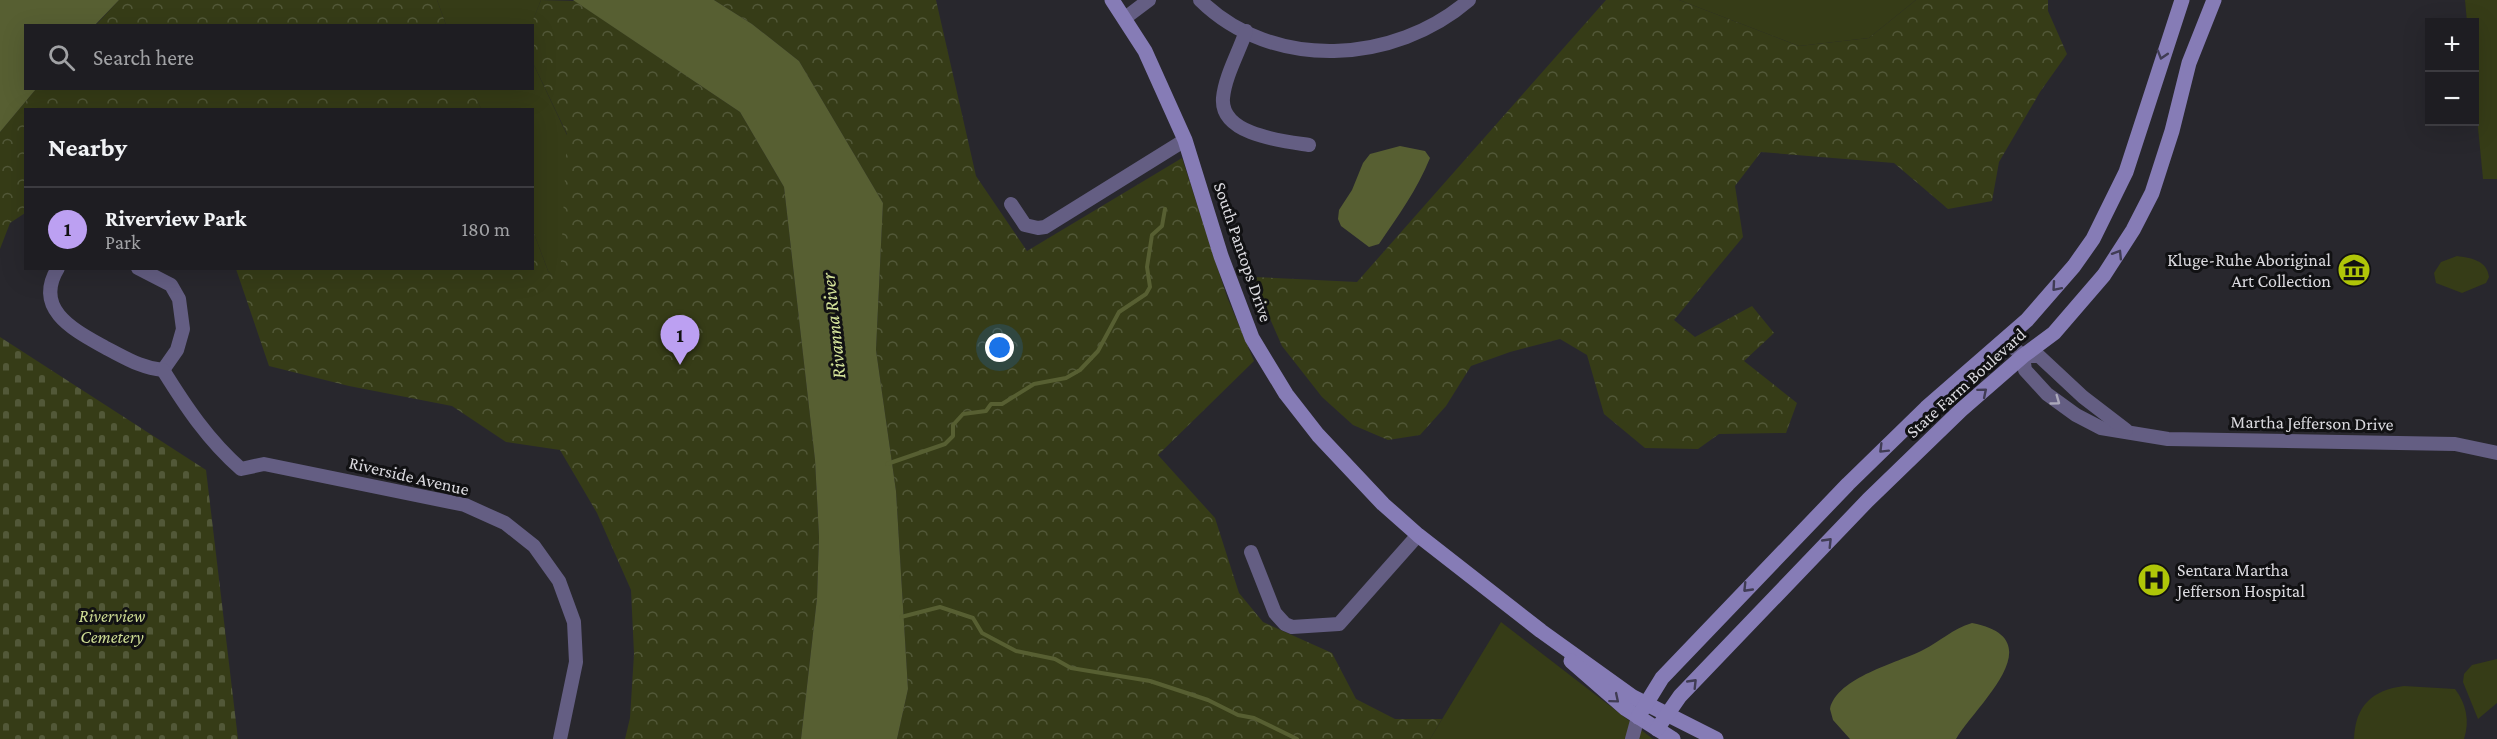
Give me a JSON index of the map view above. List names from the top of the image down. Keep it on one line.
{"streets":{"street":["South Pantops Drive","State Farm Boulevard","Martha Jefferson Drive","Riverside Avenue"]},"crossings":[["South Pantops Drive","State Farm Boulevard"],["State Farm Boulevard","Martha Jefferson Drive"]],"water":["Rivanna River"],"parks":["Riverview Cemetery"],"places":{"museum":["Kluge-Ruhe Aboriginal Art Collection"],"hospital":["Sentara Martha Jefferson Hospital"]},"page":{"map_buttons":["+","−"],"search":"Search here","heading":"Nearby","list":[{"mark":"1","name":"Riverview Park","note":"Park","value":"180 m"}],"pins":"1"}}
